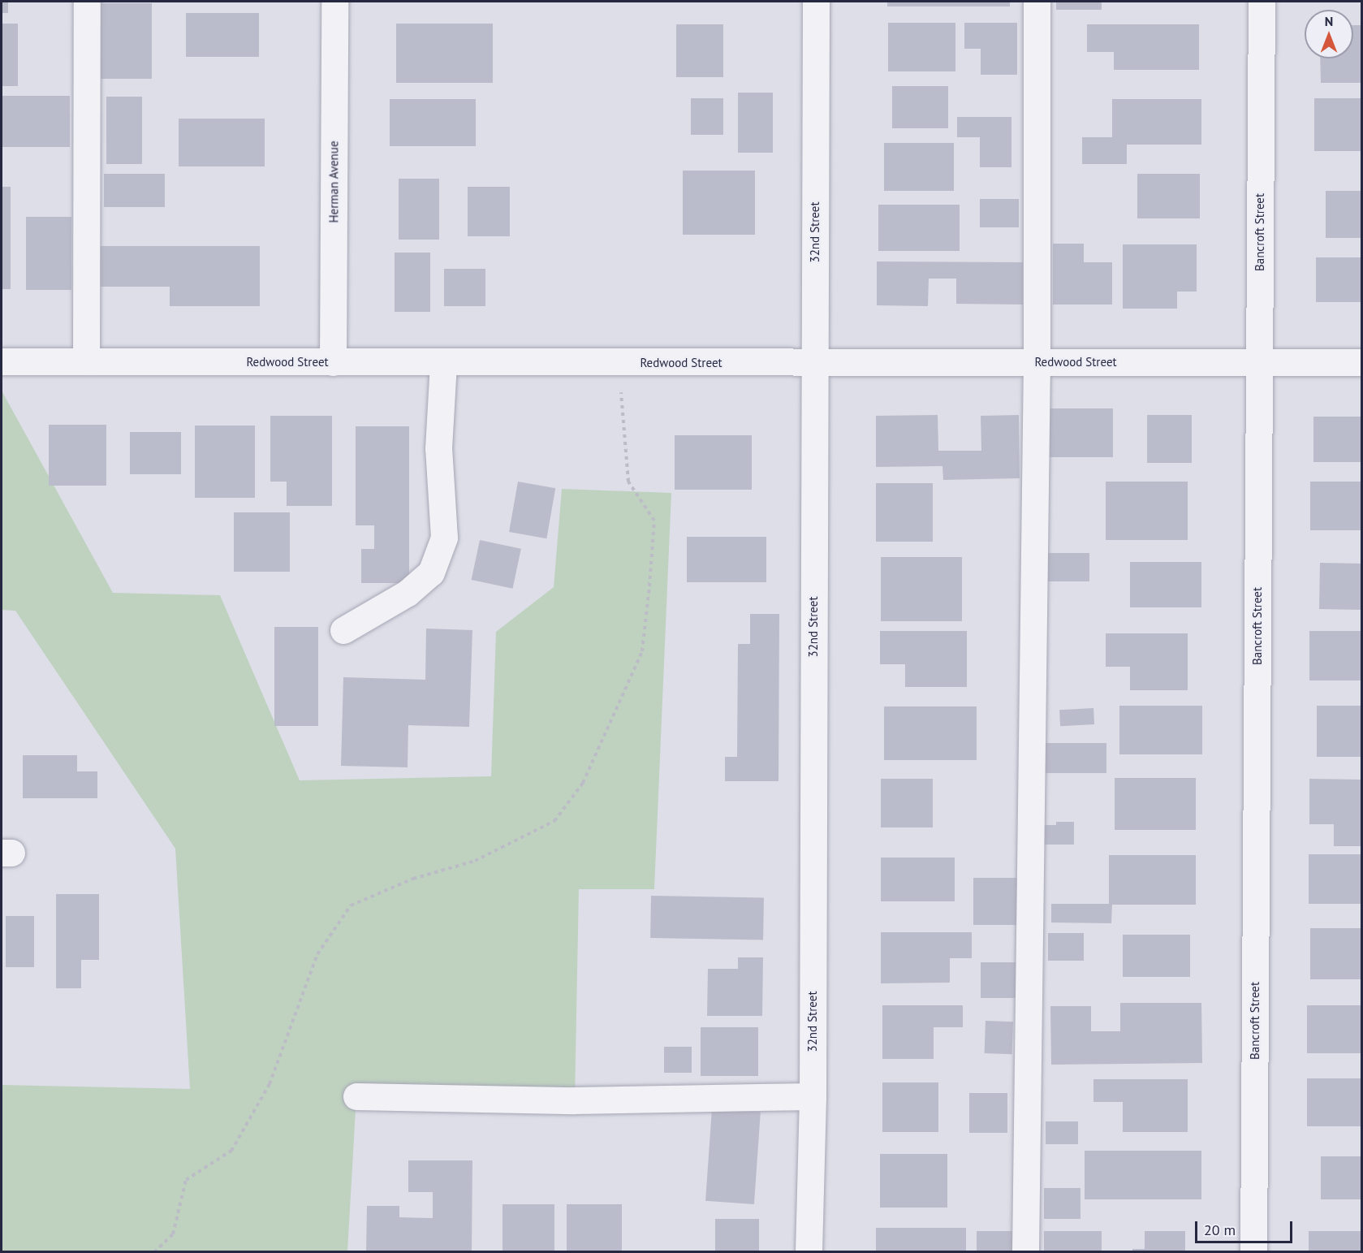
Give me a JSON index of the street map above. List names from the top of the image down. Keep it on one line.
{"streets":{"street":["Herman Avenue","32nd Street","Bancroft Street","Redwood Street"]},"crossings":[["Herman Avenue","Redwood Street"],["32nd Street","Redwood Street"],["Bancroft Street","Redwood Street"]],"scale_bar":"20 m","north":"top"}
